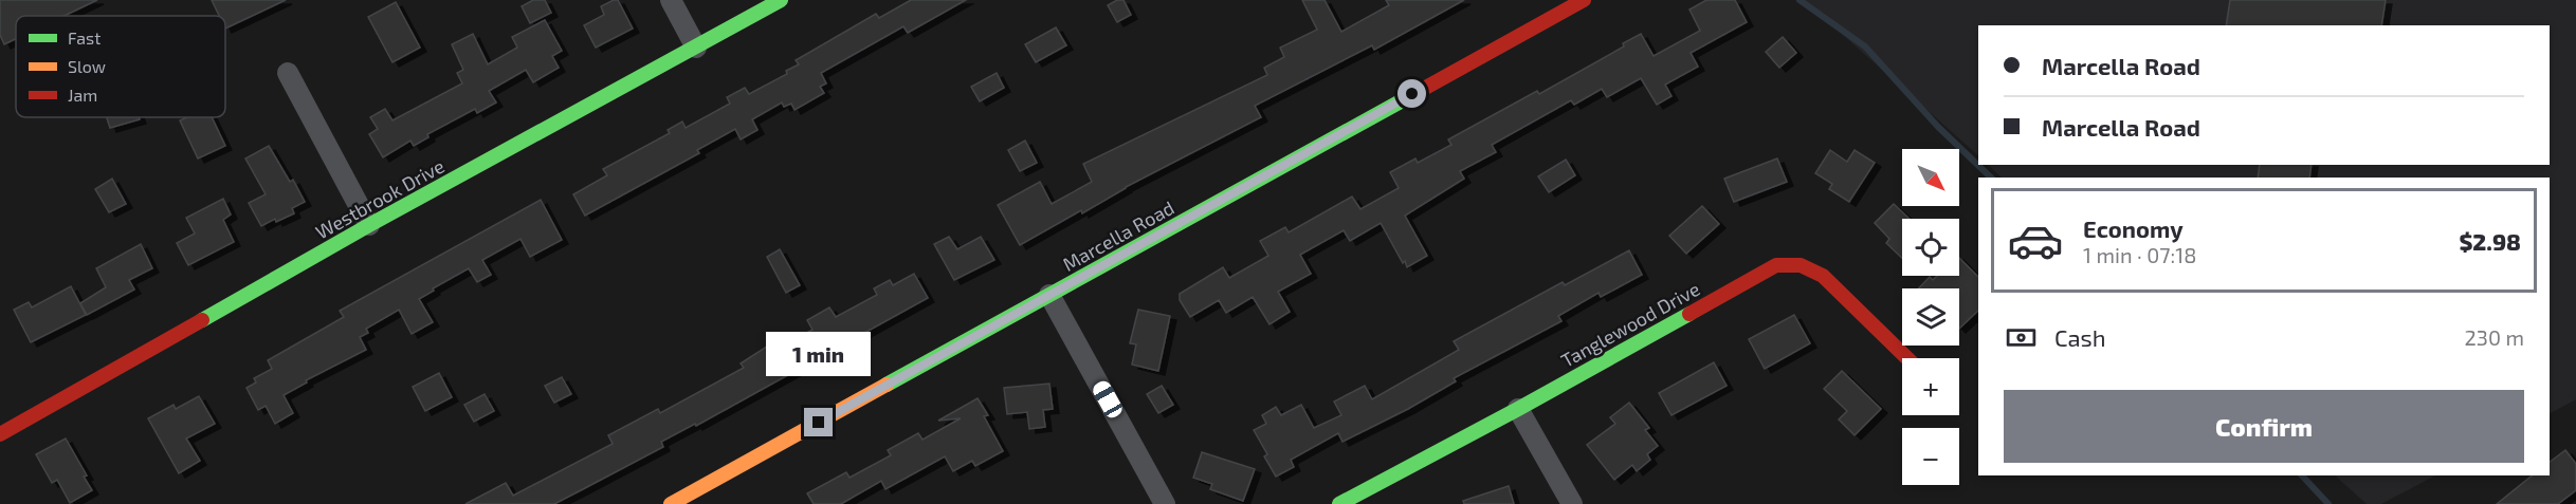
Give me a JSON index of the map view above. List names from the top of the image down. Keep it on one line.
{"streets":{"street":["Westbrook Drive","Marcella Road","Tanglewood Drive"]},"legend":["Fast","Slow","Jam"],"north":"bottom right","page":{"banner":["Marcella Road","Marcella Road"],"map_buttons":["+","−"],"list":[{"name":"Economy","note":"1 min · 07:18","value":"$2.98"}],"pay":["Cash","230 m"],"bubble":"1 min","buttons":"Confirm"}}
